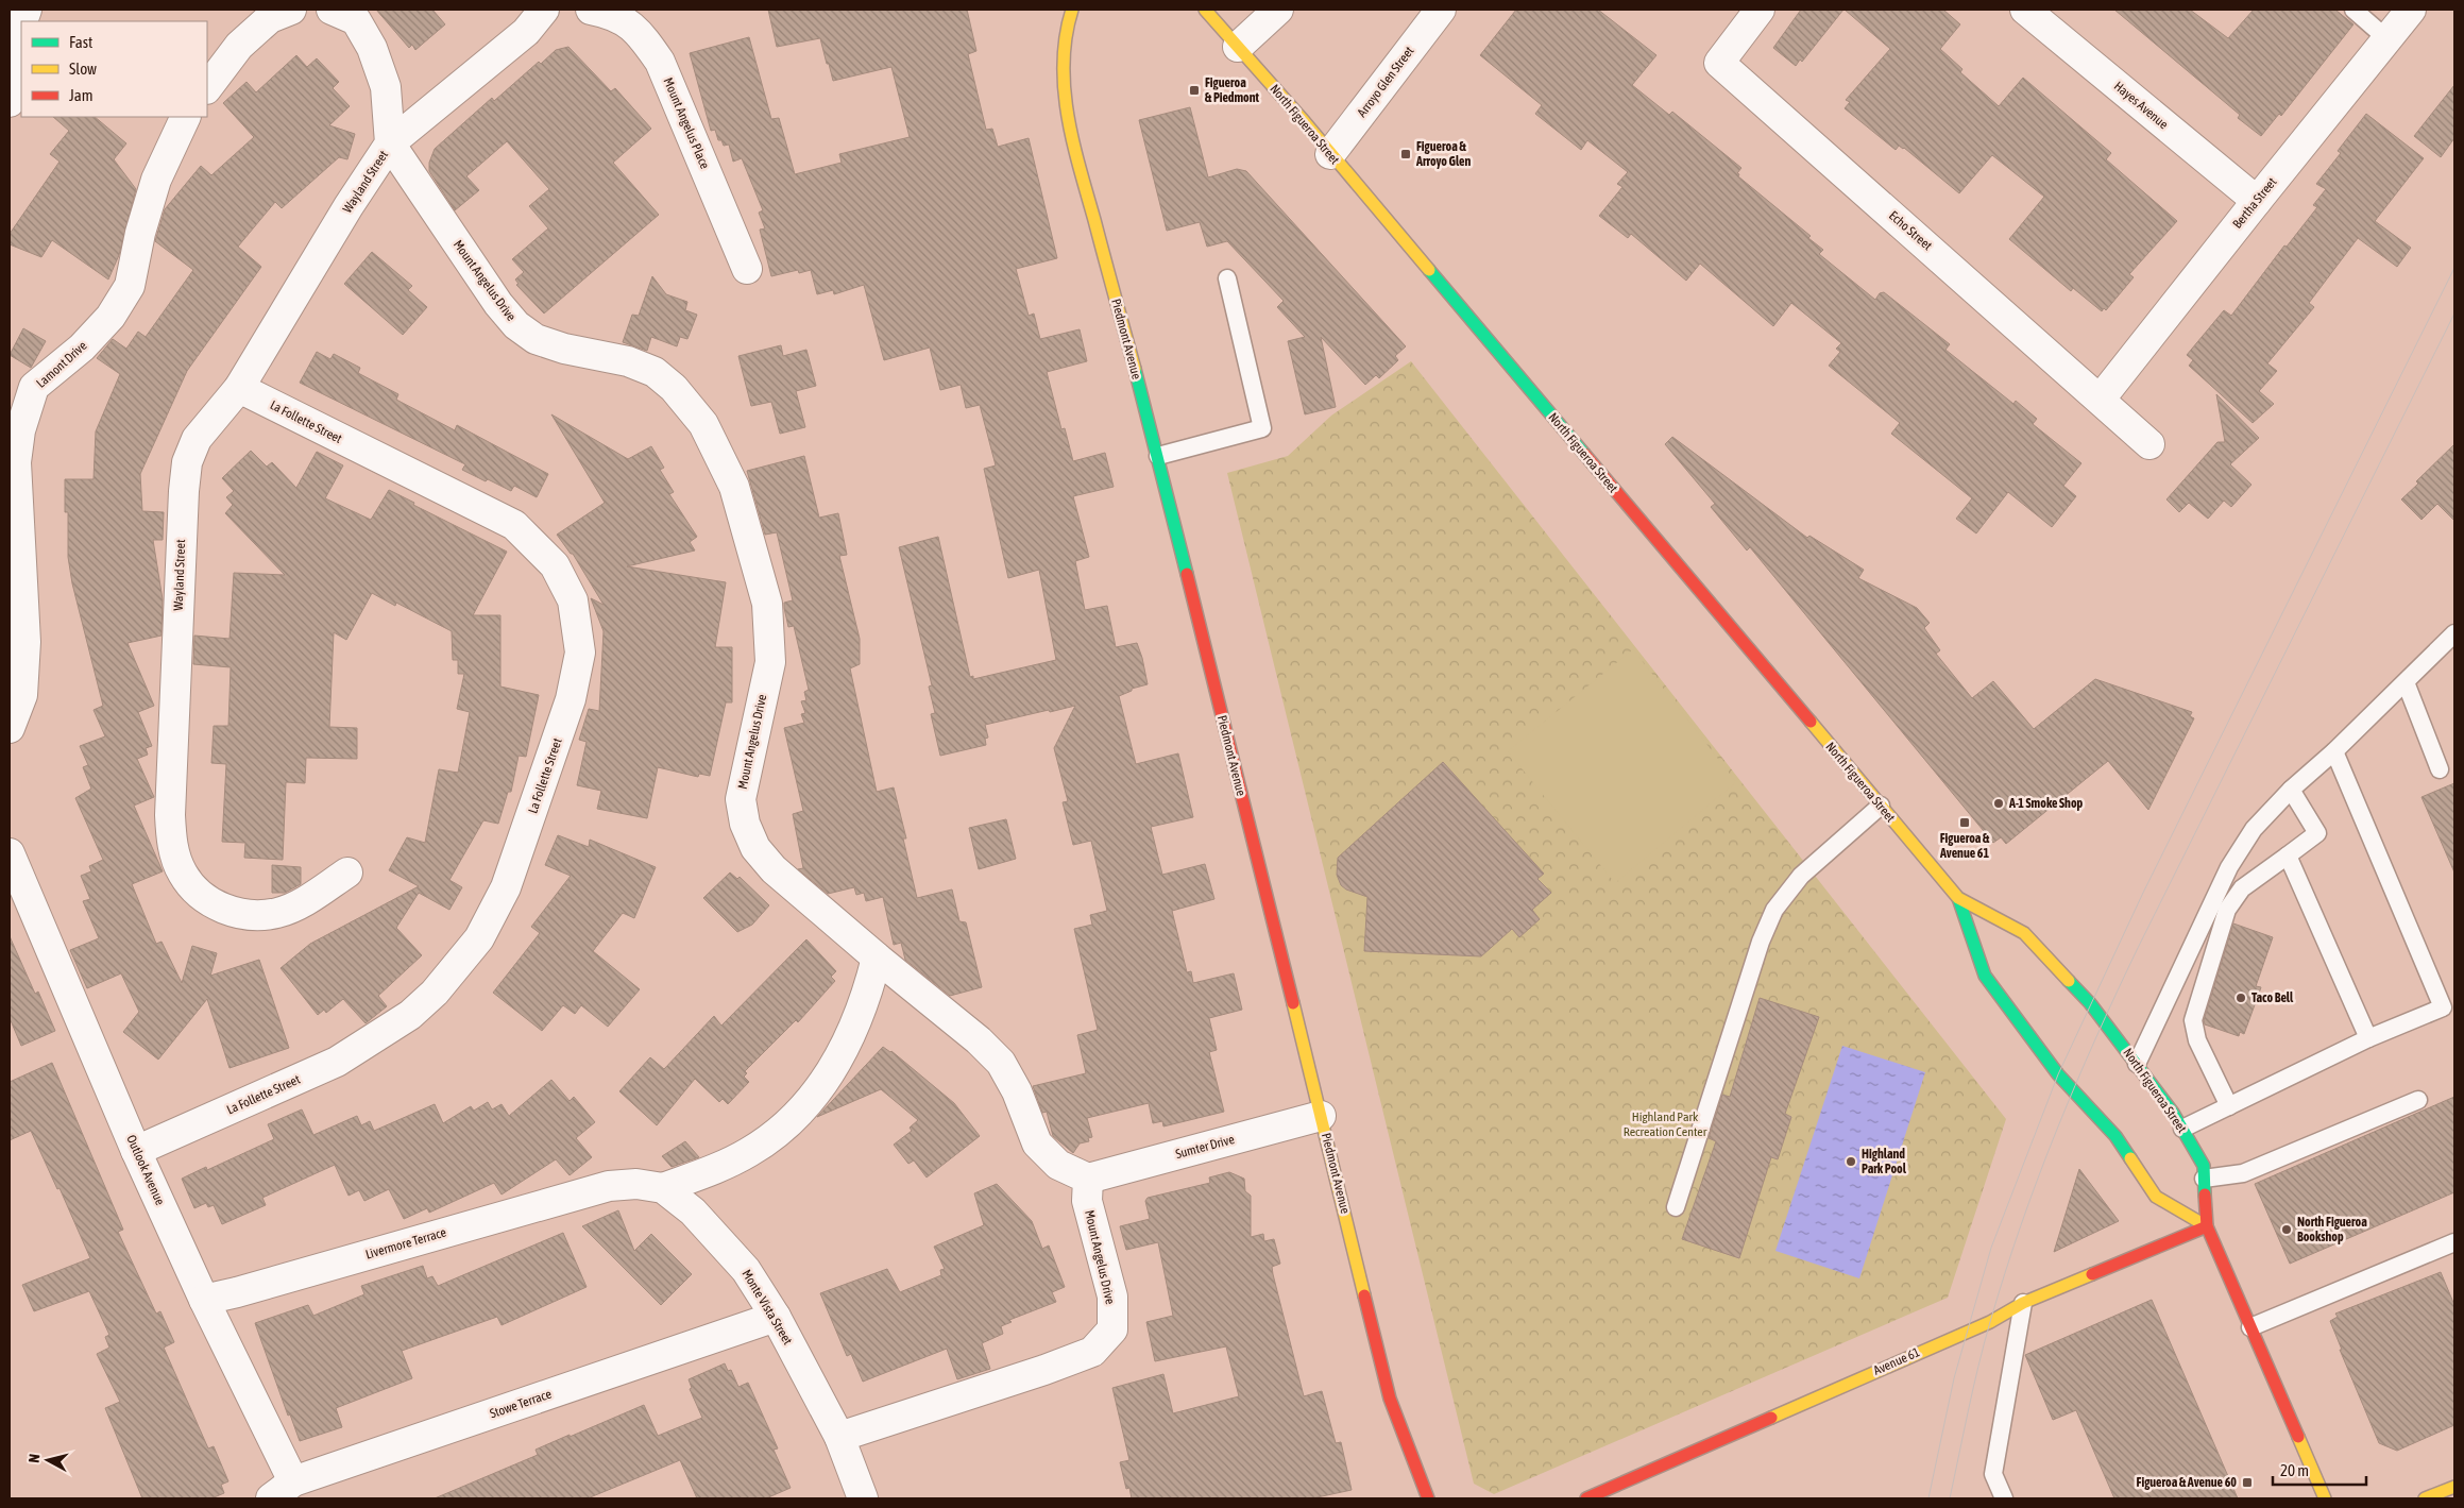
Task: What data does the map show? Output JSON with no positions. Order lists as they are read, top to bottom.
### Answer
{
  "streets": {
    "main road": ["North Figueroa Street", "Piedmont Avenue", "Avenue 61"],
    "street": [
      "Arroyo Glen Street",
      "Hayes Avenue",
      "Mount Angelus Place",
      "Wayland Street",
      "Bertha Street",
      "Echo Street",
      "Mount Angelus Drive",
      "Lamont Drive",
      "La Follette Street",
      "Sumter Drive",
      "Outlook Avenue",
      "Livermore Terrace",
      "Monte Vista Street",
      "Stowe Terrace"
    ]
  },
  "crossings": [
    ["Arroyo Glen Street", "North Figueroa Street"],
    ["Hayes Avenue", "Bertha Street"],
    ["North Figueroa Street", "Avenue 61"],
    ["Wayland Street", "Mount Angelus Drive"],
    ["Wayland Street", "La Follette Street"],
    ["Bertha Street", "Echo Street"],
    ["Mount Angelus Drive", "Sumter Drive"],
    ["Mount Angelus Drive", "Monte Vista Street"],
    ["Piedmont Avenue", "Sumter Drive"],
    ["La Follette Street", "Outlook Avenue"],
    ["Outlook Avenue", "Livermore Terrace"],
    ["Outlook Avenue", "Stowe Terrace"],
    ["Livermore Terrace", "Monte Vista Street"],
    ["Monte Vista Street", "Stowe Terrace"]
  ],
  "parks": ["Highland Park Recreation Center"],
  "places": {
    "transit": [
      "Figueroa & Piedmont",
      "Figueroa & Arroyo Glen",
      "Figueroa & Avenue 61",
      "Figueroa & Avenue 60"
    ],
    "other": [
      "A-1 Smoke Shop",
      "Taco Bell",
      "Highland Park Pool",
      "North Figueroa Bookshop"
    ]
  },
  "legend": ["Fast", "Slow", "Jam"],
  "scale_bar": "20 m",
  "north": "left"
}
